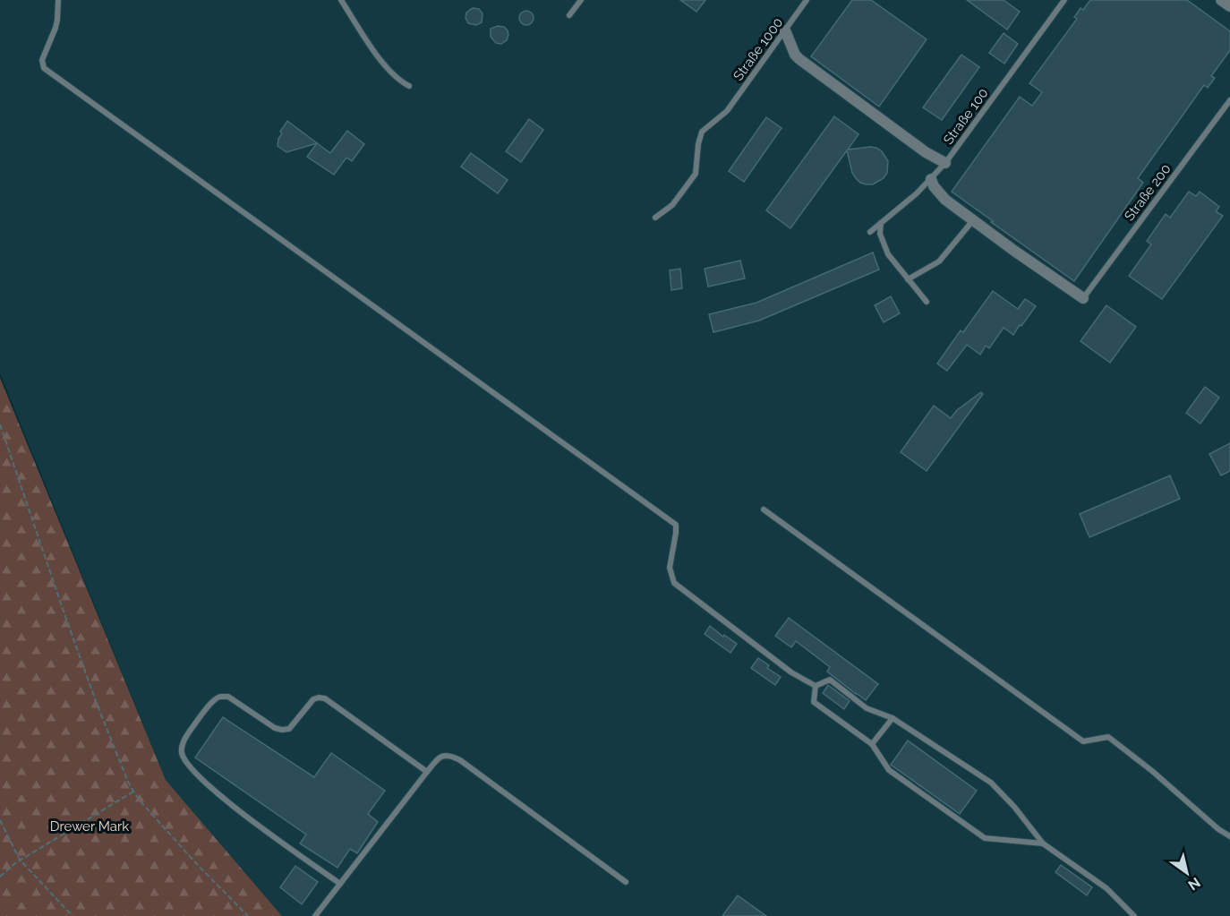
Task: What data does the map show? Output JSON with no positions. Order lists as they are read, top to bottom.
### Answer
{
  "streets": {
    "lane": ["Straße 1000", "Straße 100", "Straße 200"]
  },
  "parks": ["Drewer Mark"],
  "north": "bottom right"
}
